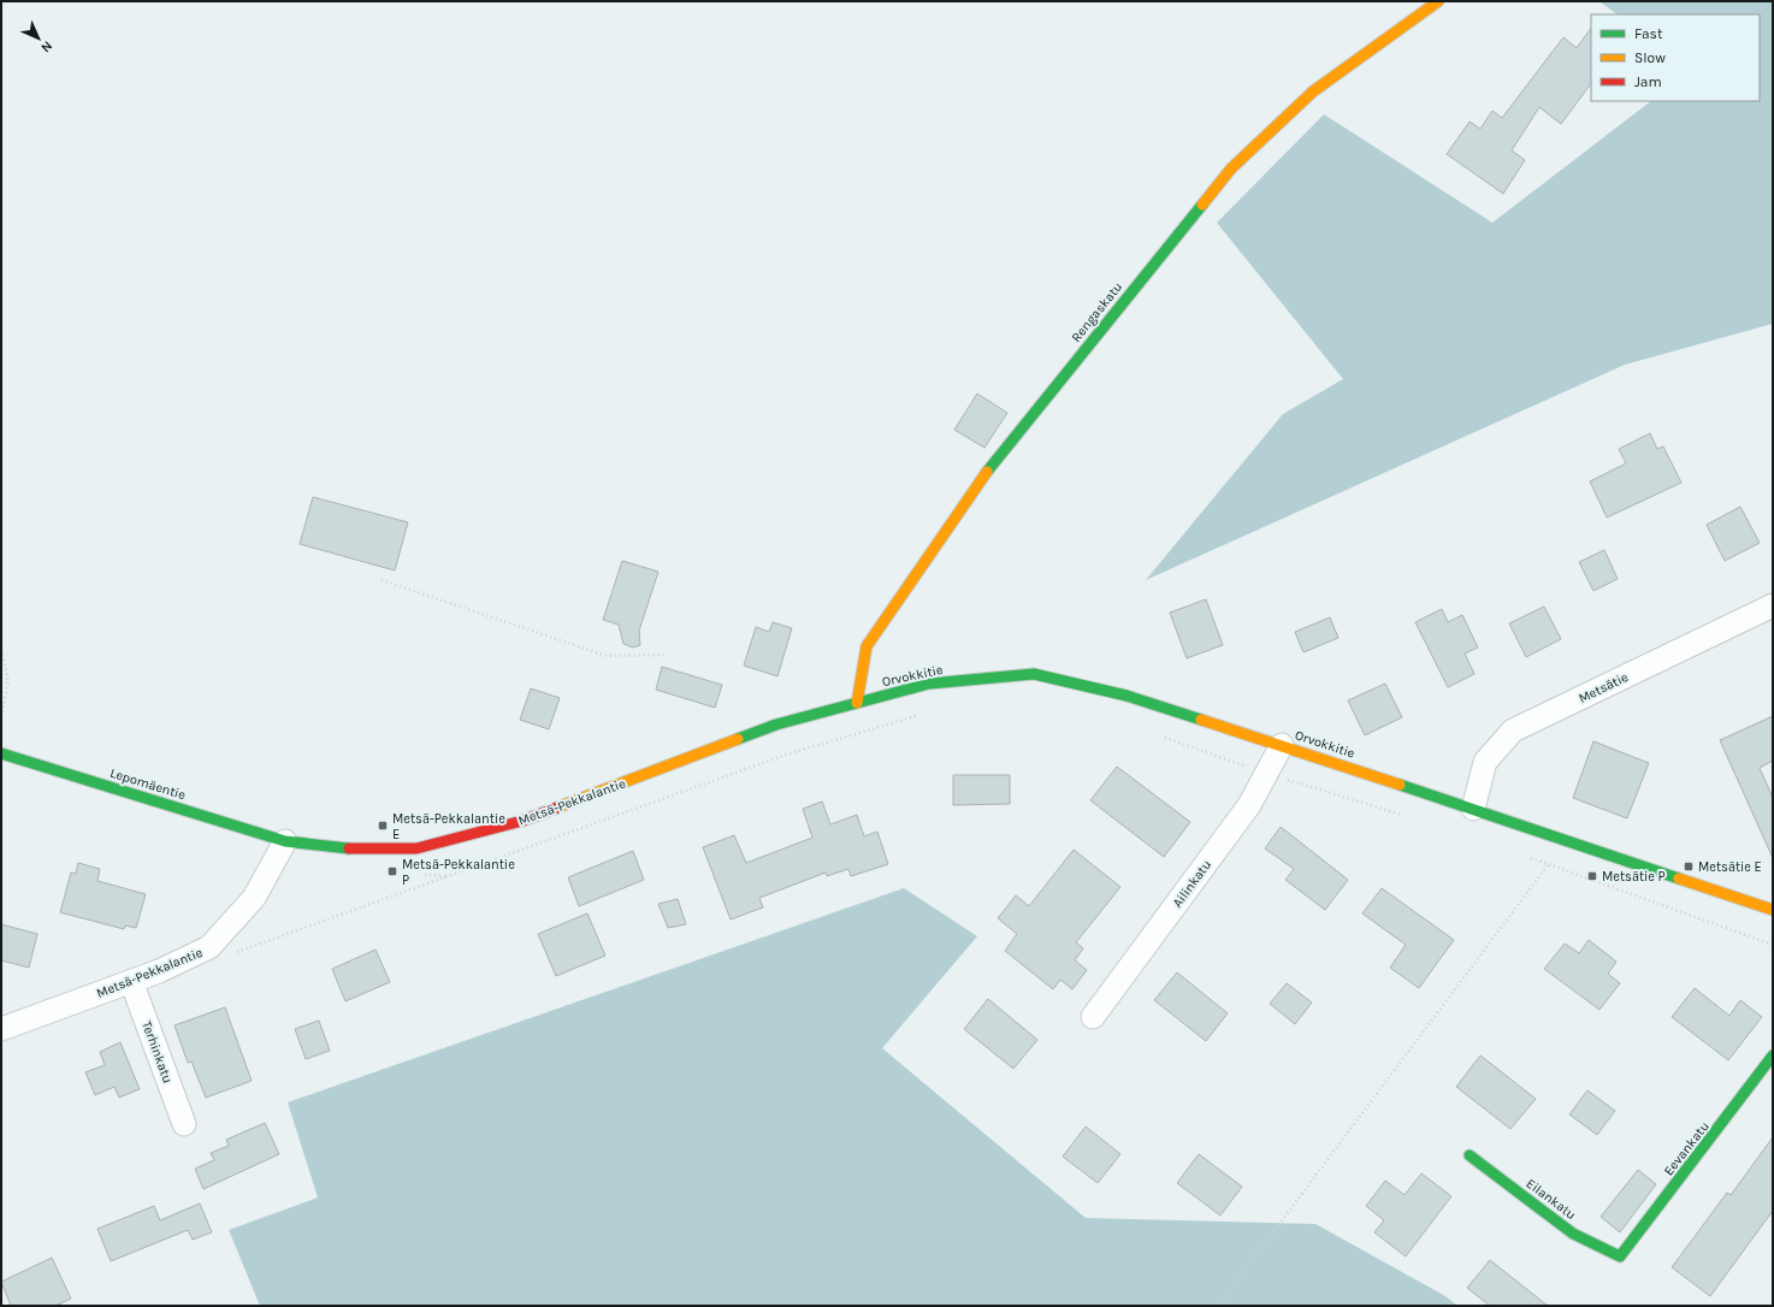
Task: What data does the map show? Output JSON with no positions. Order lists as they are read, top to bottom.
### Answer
{
  "streets": {
    "street": [
      "Rengaskatu",
      "Orvokkitie",
      "Metsätie",
      "Lepomäentie",
      "Metsä-Pekkalantie",
      "Ailinkatu",
      "Terhinkatu",
      "Eevankatu",
      "Eilankatu"
    ]
  },
  "crossings": [
    ["Rengaskatu", "Orvokkitie"],
    ["Rengaskatu", "Metsä-Pekkalantie"],
    ["Orvokkitie", "Metsätie"],
    ["Orvokkitie", "Metsä-Pekkalantie"],
    ["Orvokkitie", "Ailinkatu"],
    ["Lepomäentie", "Metsä-Pekkalantie"],
    ["Metsä-Pekkalantie", "Terhinkatu"],
    ["Eevankatu", "Eilankatu"]
  ],
  "places": {
    "transit": [
      "Metsä-Pekkalantie E",
      "Metsätie E",
      "Metsä-Pekkalantie P",
      "Metsätie P"
    ]
  },
  "legend": ["Fast", "Slow", "Jam"],
  "north": "bottom right"
}
